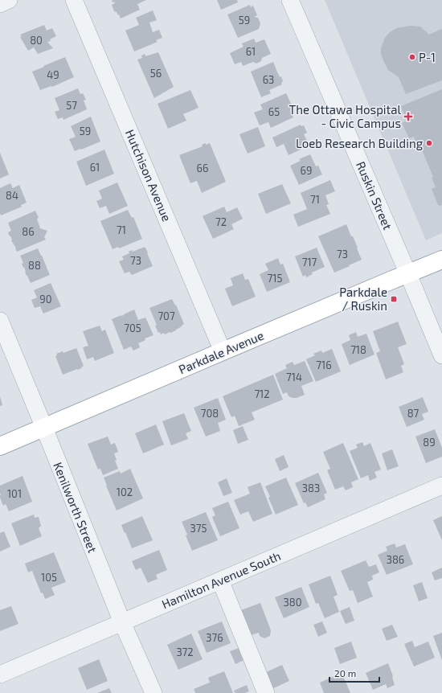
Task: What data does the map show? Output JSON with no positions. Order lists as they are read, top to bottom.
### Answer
{
  "streets": {
    "main road": ["Parkdale Avenue"],
    "street": [
      "Hutchison Avenue",
      "Ruskin Street",
      "Kenilworth Street",
      "Hamilton Avenue South"
    ]
  },
  "crossings": [
    ["Hutchison Avenue", "Parkdale Avenue"],
    ["Ruskin Street", "Parkdale Avenue"],
    ["Parkdale Avenue", "Kenilworth Street"],
    ["Kenilworth Street", "Hamilton Avenue South"]
  ],
  "places": {
    "other": ["P-1", "Loeb Research Building"],
    "health": ["The Ottawa Hospital - Civic Campus"],
    "transit": ["Parkdale / Ruskin"]
  },
  "house_numbers": [
    "59",
    "80",
    "61",
    "56",
    "49",
    "63",
    "57",
    "65",
    "59",
    "61",
    "66",
    "69",
    "84",
    "71",
    "72",
    "71",
    "86",
    "73",
    "73",
    "717",
    "88",
    "715",
    "90",
    "707",
    "705",
    "718",
    "716",
    "714",
    "712",
    "708",
    "87",
    "89",
    "383",
    "102",
    "101",
    "375",
    "386",
    "105",
    "380",
    "376",
    "372"
  ],
  "scale_bar": "20 m"
}
